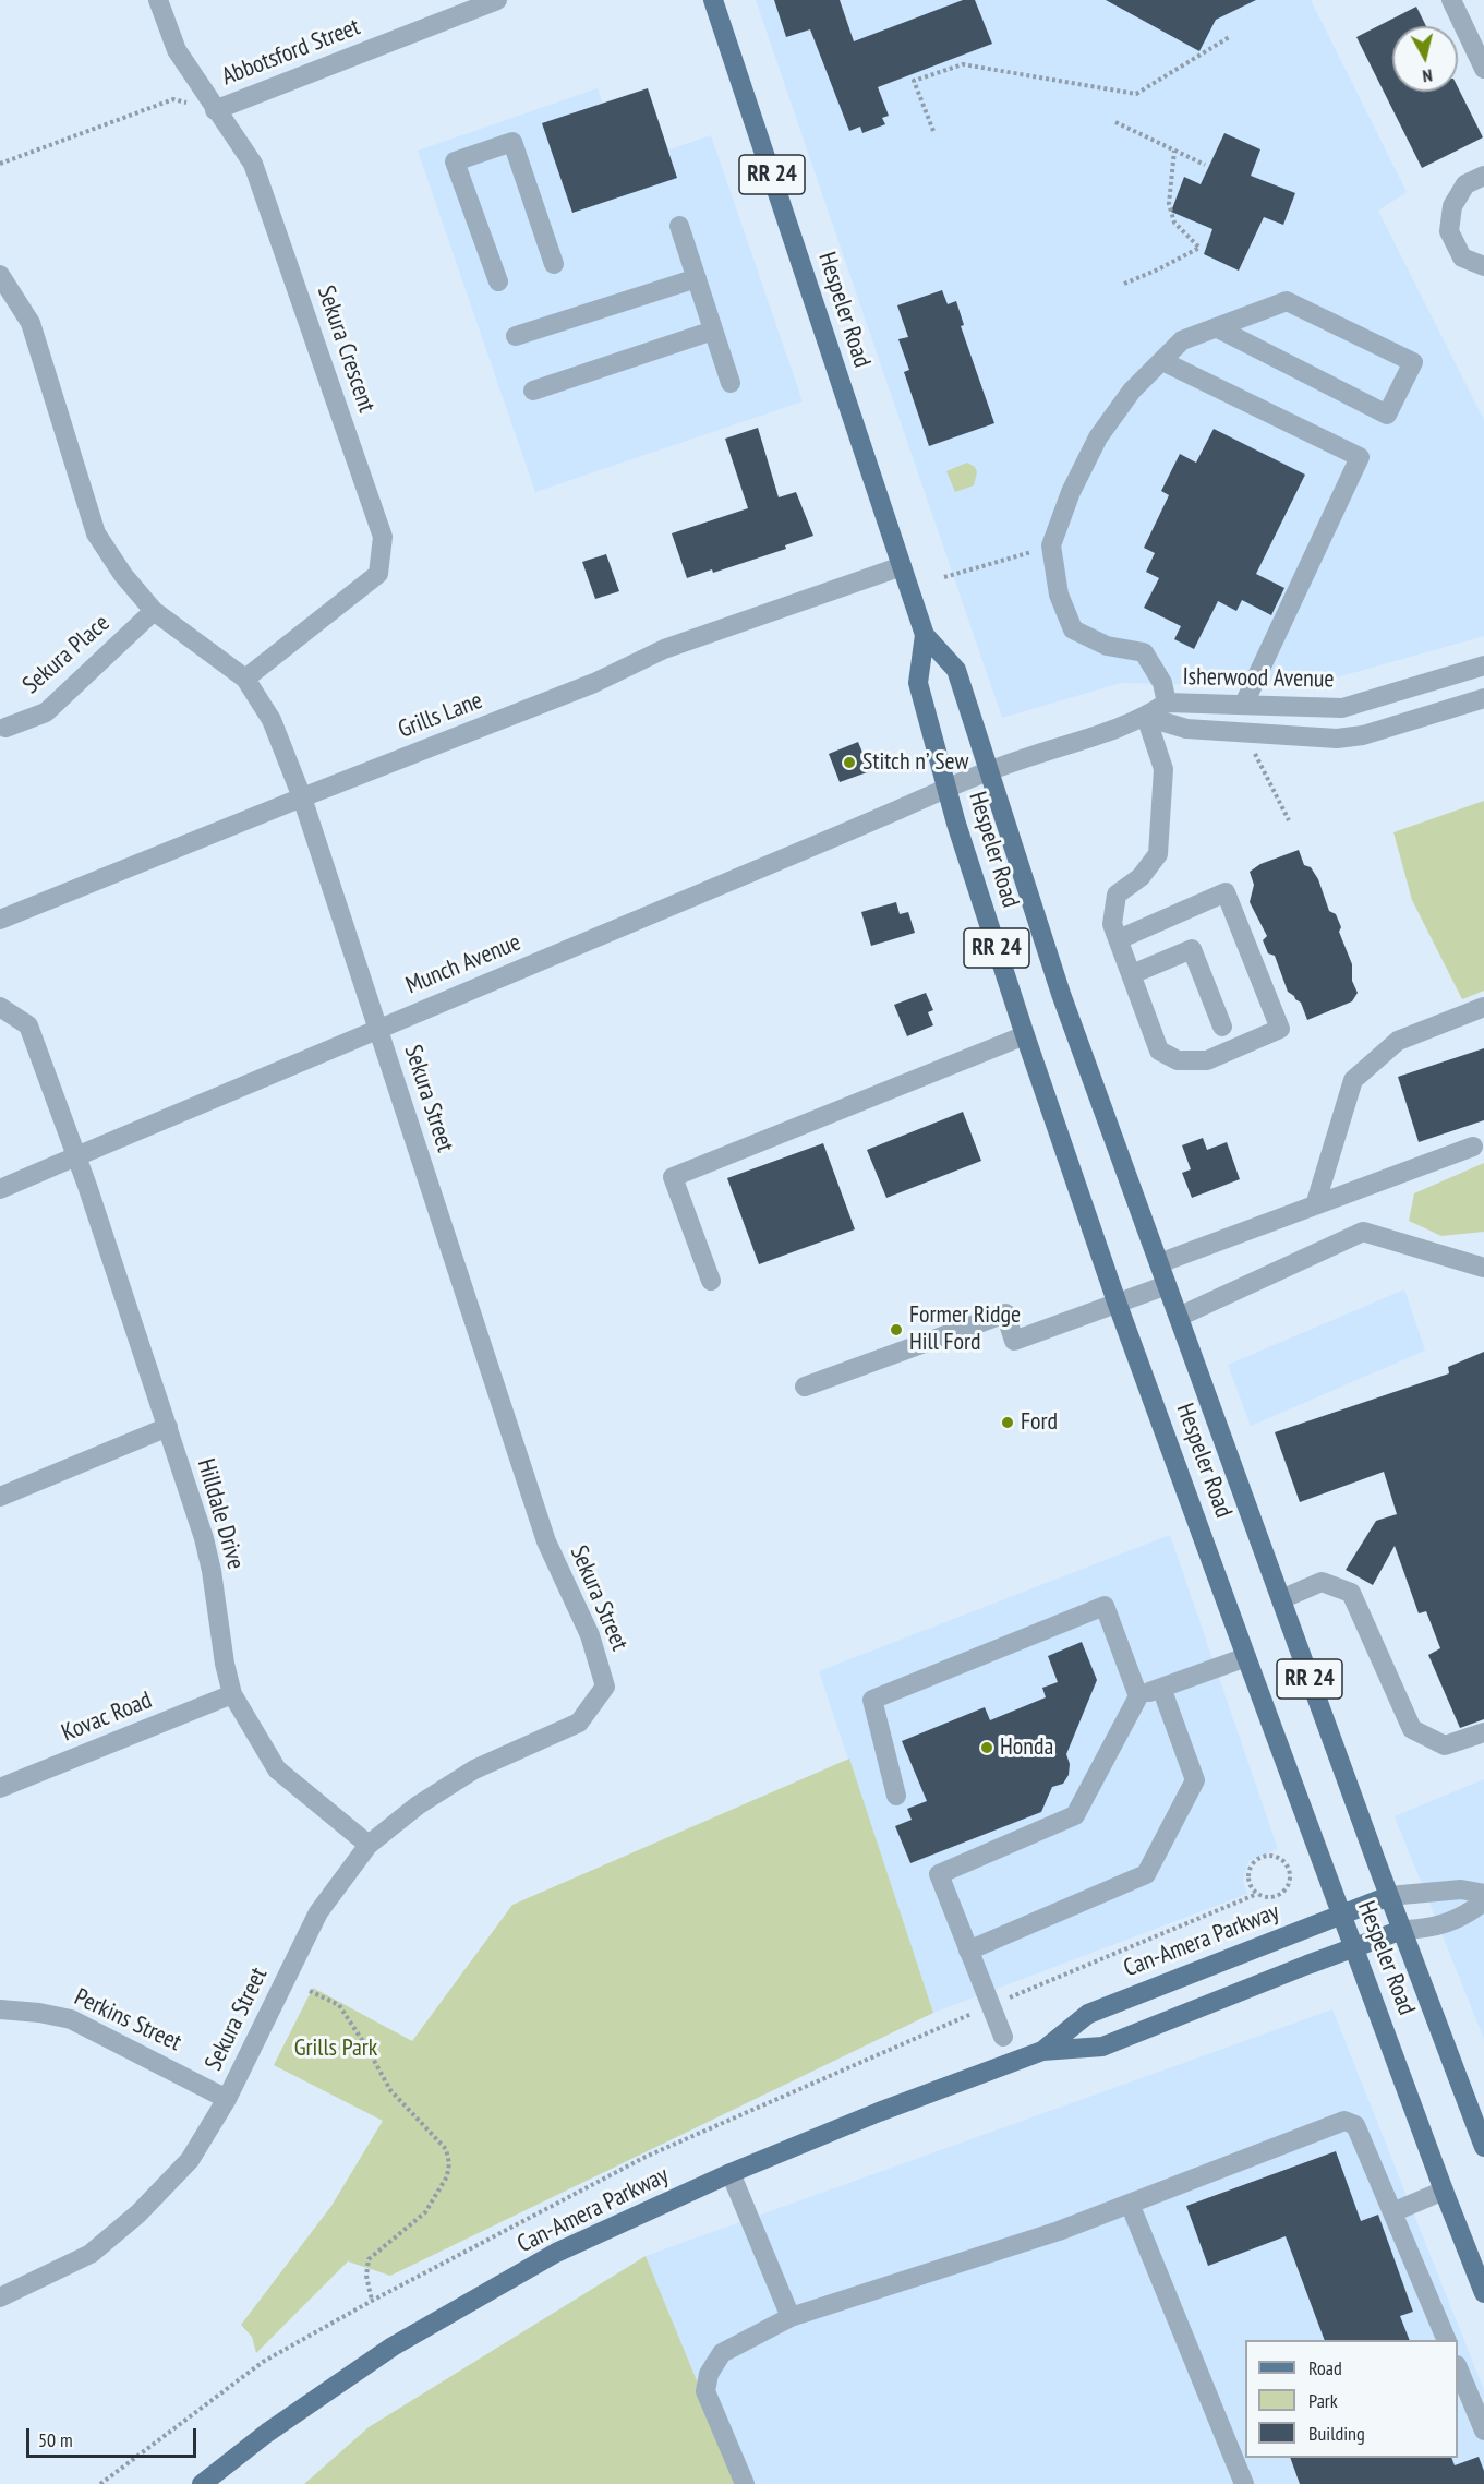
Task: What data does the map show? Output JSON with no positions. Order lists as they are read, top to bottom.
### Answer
{
  "streets": {
    "main road": ["RR 24", "Hespeler Road", "Can-Amera Parkway"],
    "street": [
      "Abbotsford Street",
      "Sekura Crescent",
      "Sekura Place",
      "Isherwood Avenue",
      "Grills Lane",
      "Munch Avenue",
      "Sekura Street",
      "Hilldale Drive",
      "Kovac Road",
      "Perkins Street"
    ]
  },
  "crossings": [
    ["Abbotsford Street", "Sekura Crescent"],
    ["Hespeler Road", "Isherwood Avenue"],
    ["Hespeler Road", "Grills Lane"],
    ["Hespeler Road", "Munch Avenue"],
    ["Hespeler Road", "Can-Amera Parkway"],
    ["Isherwood Avenue", "Munch Avenue"],
    ["Grills Lane", "Sekura Street"],
    ["Munch Avenue", "Sekura Street"],
    ["Munch Avenue", "Hilldale Drive"],
    ["Sekura Street", "Hilldale Drive"],
    ["Sekura Street", "Perkins Street"],
    ["Hilldale Drive", "Kovac Road"]
  ],
  "parks": ["Grills Park"],
  "places": [
    "Stitch n’ Sew",
    "Former Ridge Hill Ford",
    "Ford",
    "Honda"
  ],
  "legend": ["Road", "Park", "Building"],
  "scale_bar": "50 m",
  "north": "bottom"
}
